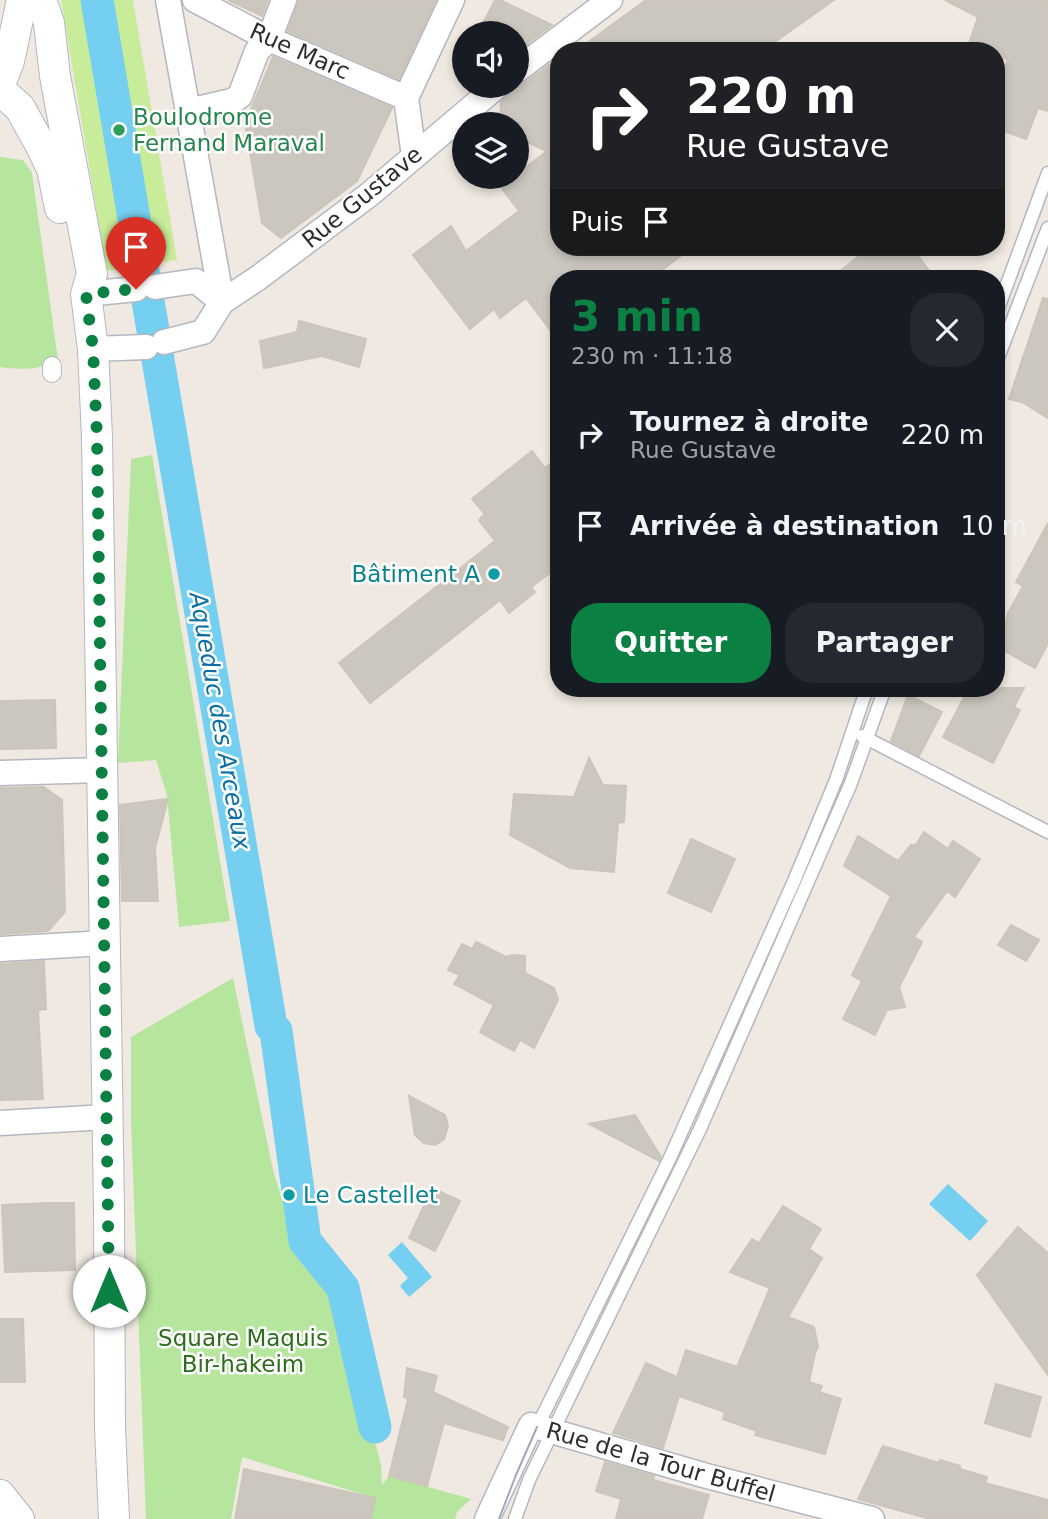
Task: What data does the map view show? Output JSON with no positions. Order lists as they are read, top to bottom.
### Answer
{
  "streets": {
    "street": ["Rue Marc", "Rue Gustave", "Rue de la Tour Buffel"]
  },
  "water": ["Aqueduc des Arceaux"],
  "parks": ["Square Maquis Bir-hakeim"],
  "places": ["Boulodrome Fernand Maraval", "Bâtiment A", "Le Castellet"],
  "page": {
    "turn": ["220 m", "Rue Gustave"],
    "then": "Puis",
    "heading": ["3 min", "230 m · 11:18"],
    "list": [
      {
        "name": "Tournez à droite",
        "note": "Rue Gustave",
        "value": "220 m"
      },
      {
        "name": "Arrivée à destination",
        "value": "10 m"
      }
    ],
    "buttons": ["Quitter", "Partager"]
  }
}
